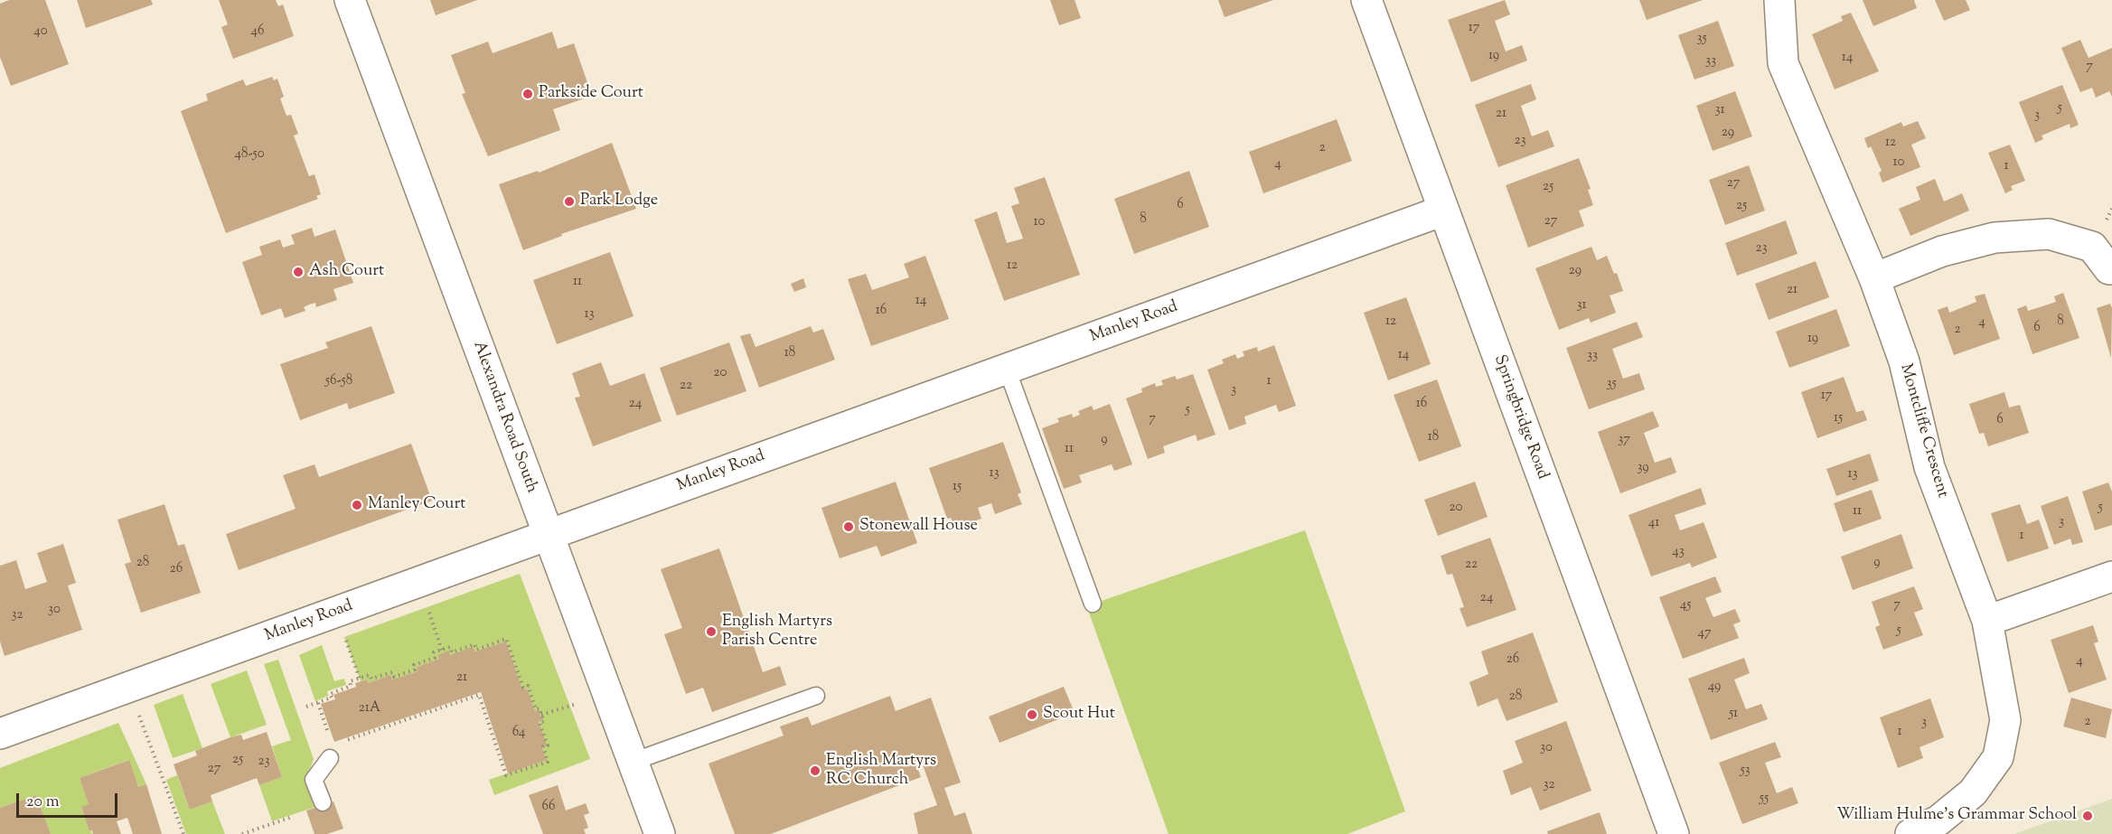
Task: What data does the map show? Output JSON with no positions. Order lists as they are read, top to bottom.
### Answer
{
  "streets": {
    "street": [
      "Manley Road",
      "Alexandra Road South",
      "Springbridge Road",
      "Montcliffe Crescent"
    ]
  },
  "crossings": [
    ["Manley Road", "Alexandra Road South"],
    ["Manley Road", "Springbridge Road"]
  ],
  "places": [
    "Parkside Court",
    "Park Lodge",
    "Ash Court",
    "Manley Court",
    "Stonewall House",
    "English Martyrs Parish Centre",
    "Scout Hut",
    "English Martyrs RC Church",
    "William Hulme's Grammar School"
  ],
  "house_numbers": [
    "17",
    "40",
    "46",
    "35",
    "19",
    "14",
    "33",
    "7",
    "5",
    "31",
    "21",
    "3",
    "29",
    "23",
    "12",
    "2",
    "48-50",
    "10",
    "4",
    "1",
    "27",
    "25",
    "6",
    "25",
    "8",
    "27",
    "10",
    "23",
    "12",
    "29",
    "11",
    "21",
    "14",
    "31",
    "16",
    "13",
    "12",
    "8",
    "4",
    "6",
    "2",
    "19",
    "18",
    "14",
    "33",
    "20",
    "56-58",
    "1",
    "35",
    "22",
    "3",
    "17",
    "24",
    "16",
    "5",
    "15",
    "7",
    "6",
    "18",
    "9",
    "37",
    "11",
    "39",
    "13",
    "13",
    "15",
    "20",
    "5",
    "11",
    "3",
    "41",
    "1",
    "43",
    "28",
    "9",
    "22",
    "26",
    "24",
    "45",
    "7",
    "30",
    "32",
    "5",
    "47",
    "26",
    "4",
    "21",
    "49",
    "28",
    "21A",
    "51",
    "2",
    "3",
    "1",
    "64",
    "30",
    "25",
    "23",
    "27",
    "53",
    "32",
    "55",
    "66"
  ],
  "scale_bar": "20 m"
}
